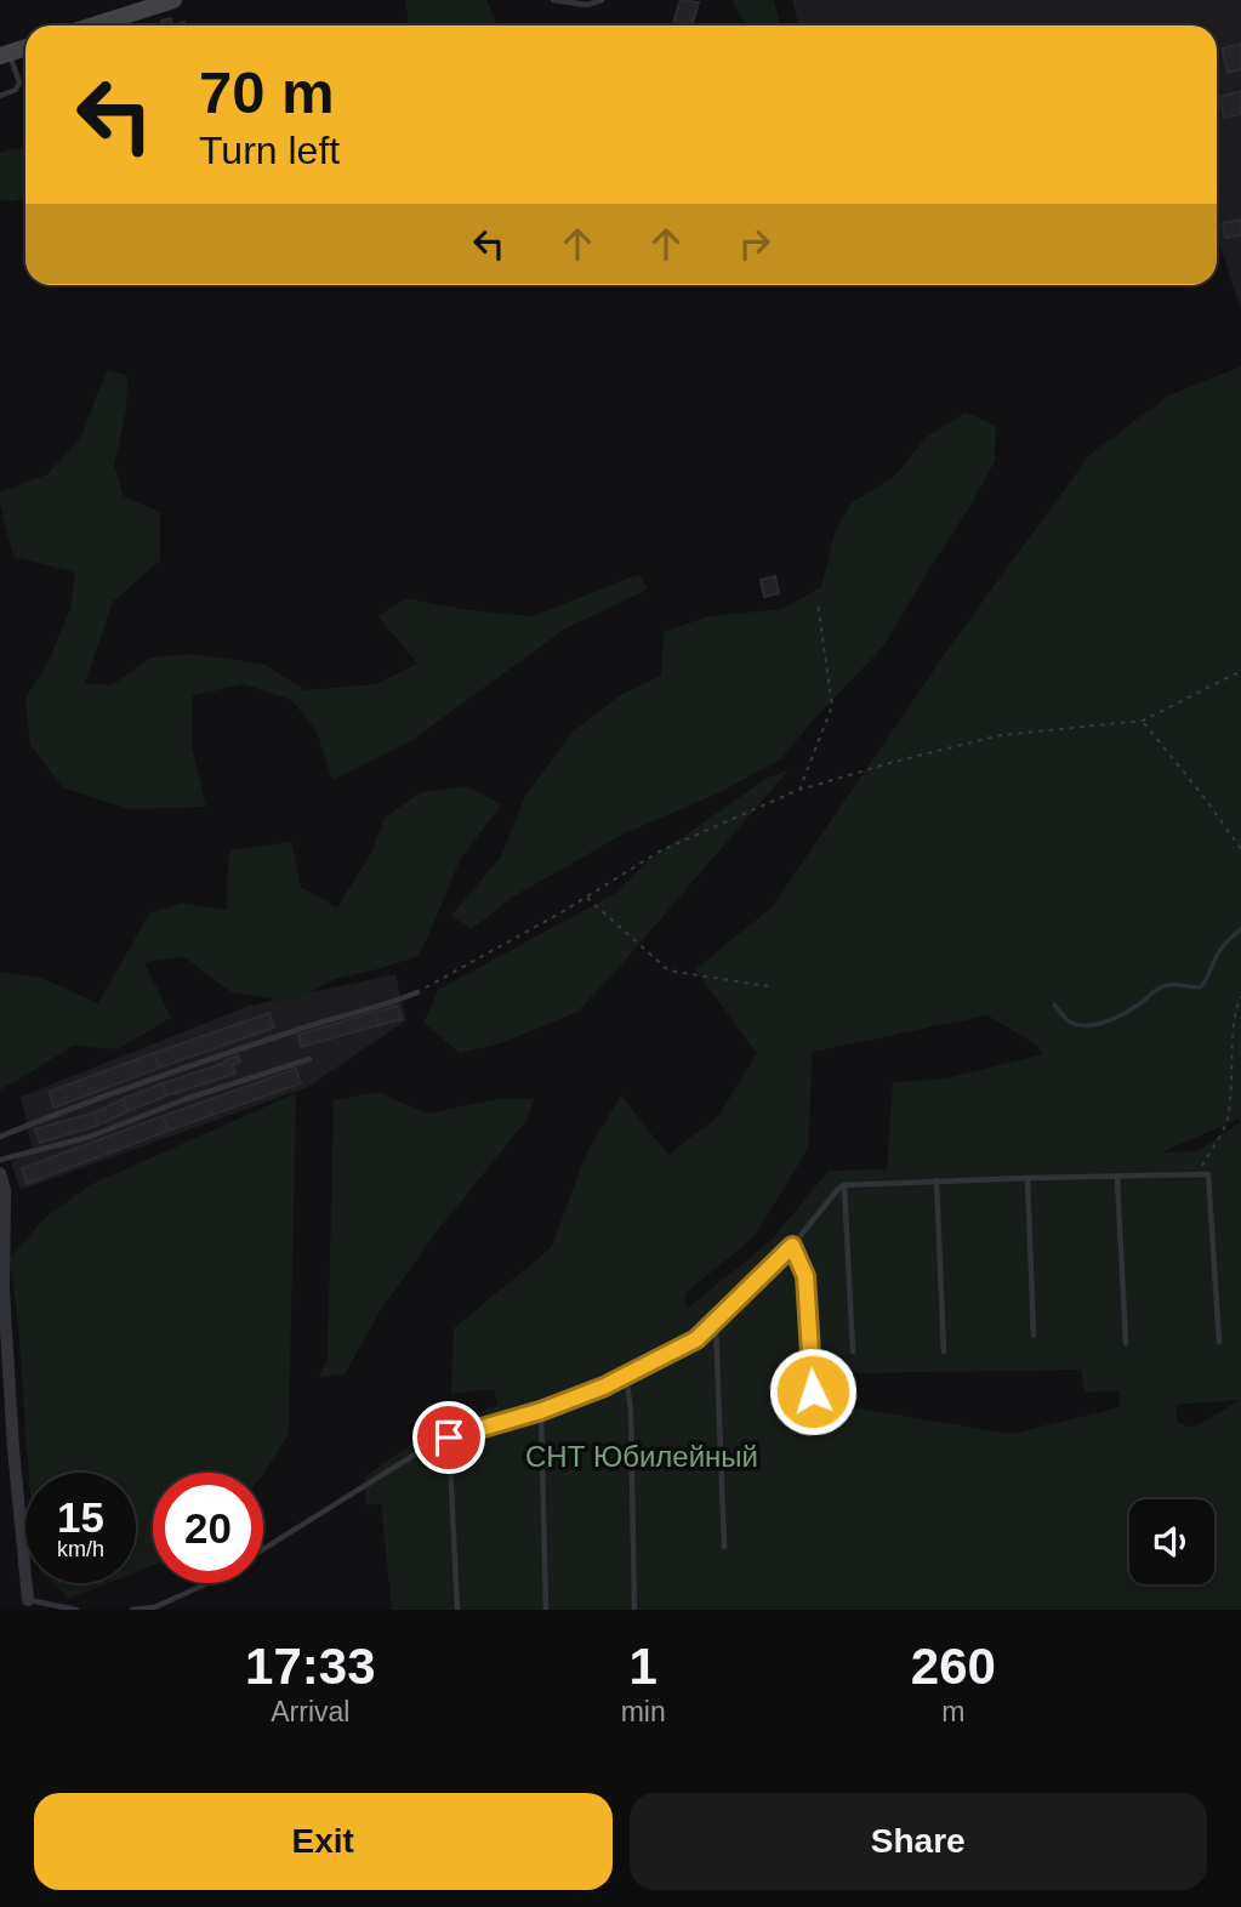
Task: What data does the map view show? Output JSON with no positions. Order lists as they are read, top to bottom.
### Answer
{
  "parks": ["СНТ Юбилейный"],
  "page": {
    "turn": ["70 m", "Turn left"],
    "speed": "15 km/h",
    "limit": "20",
    "eta": [
      "17:33",
      "Arrival",
      "1",
      "min",
      "260",
      "m"
    ],
    "buttons": ["Exit", "Share"]
  }
}
